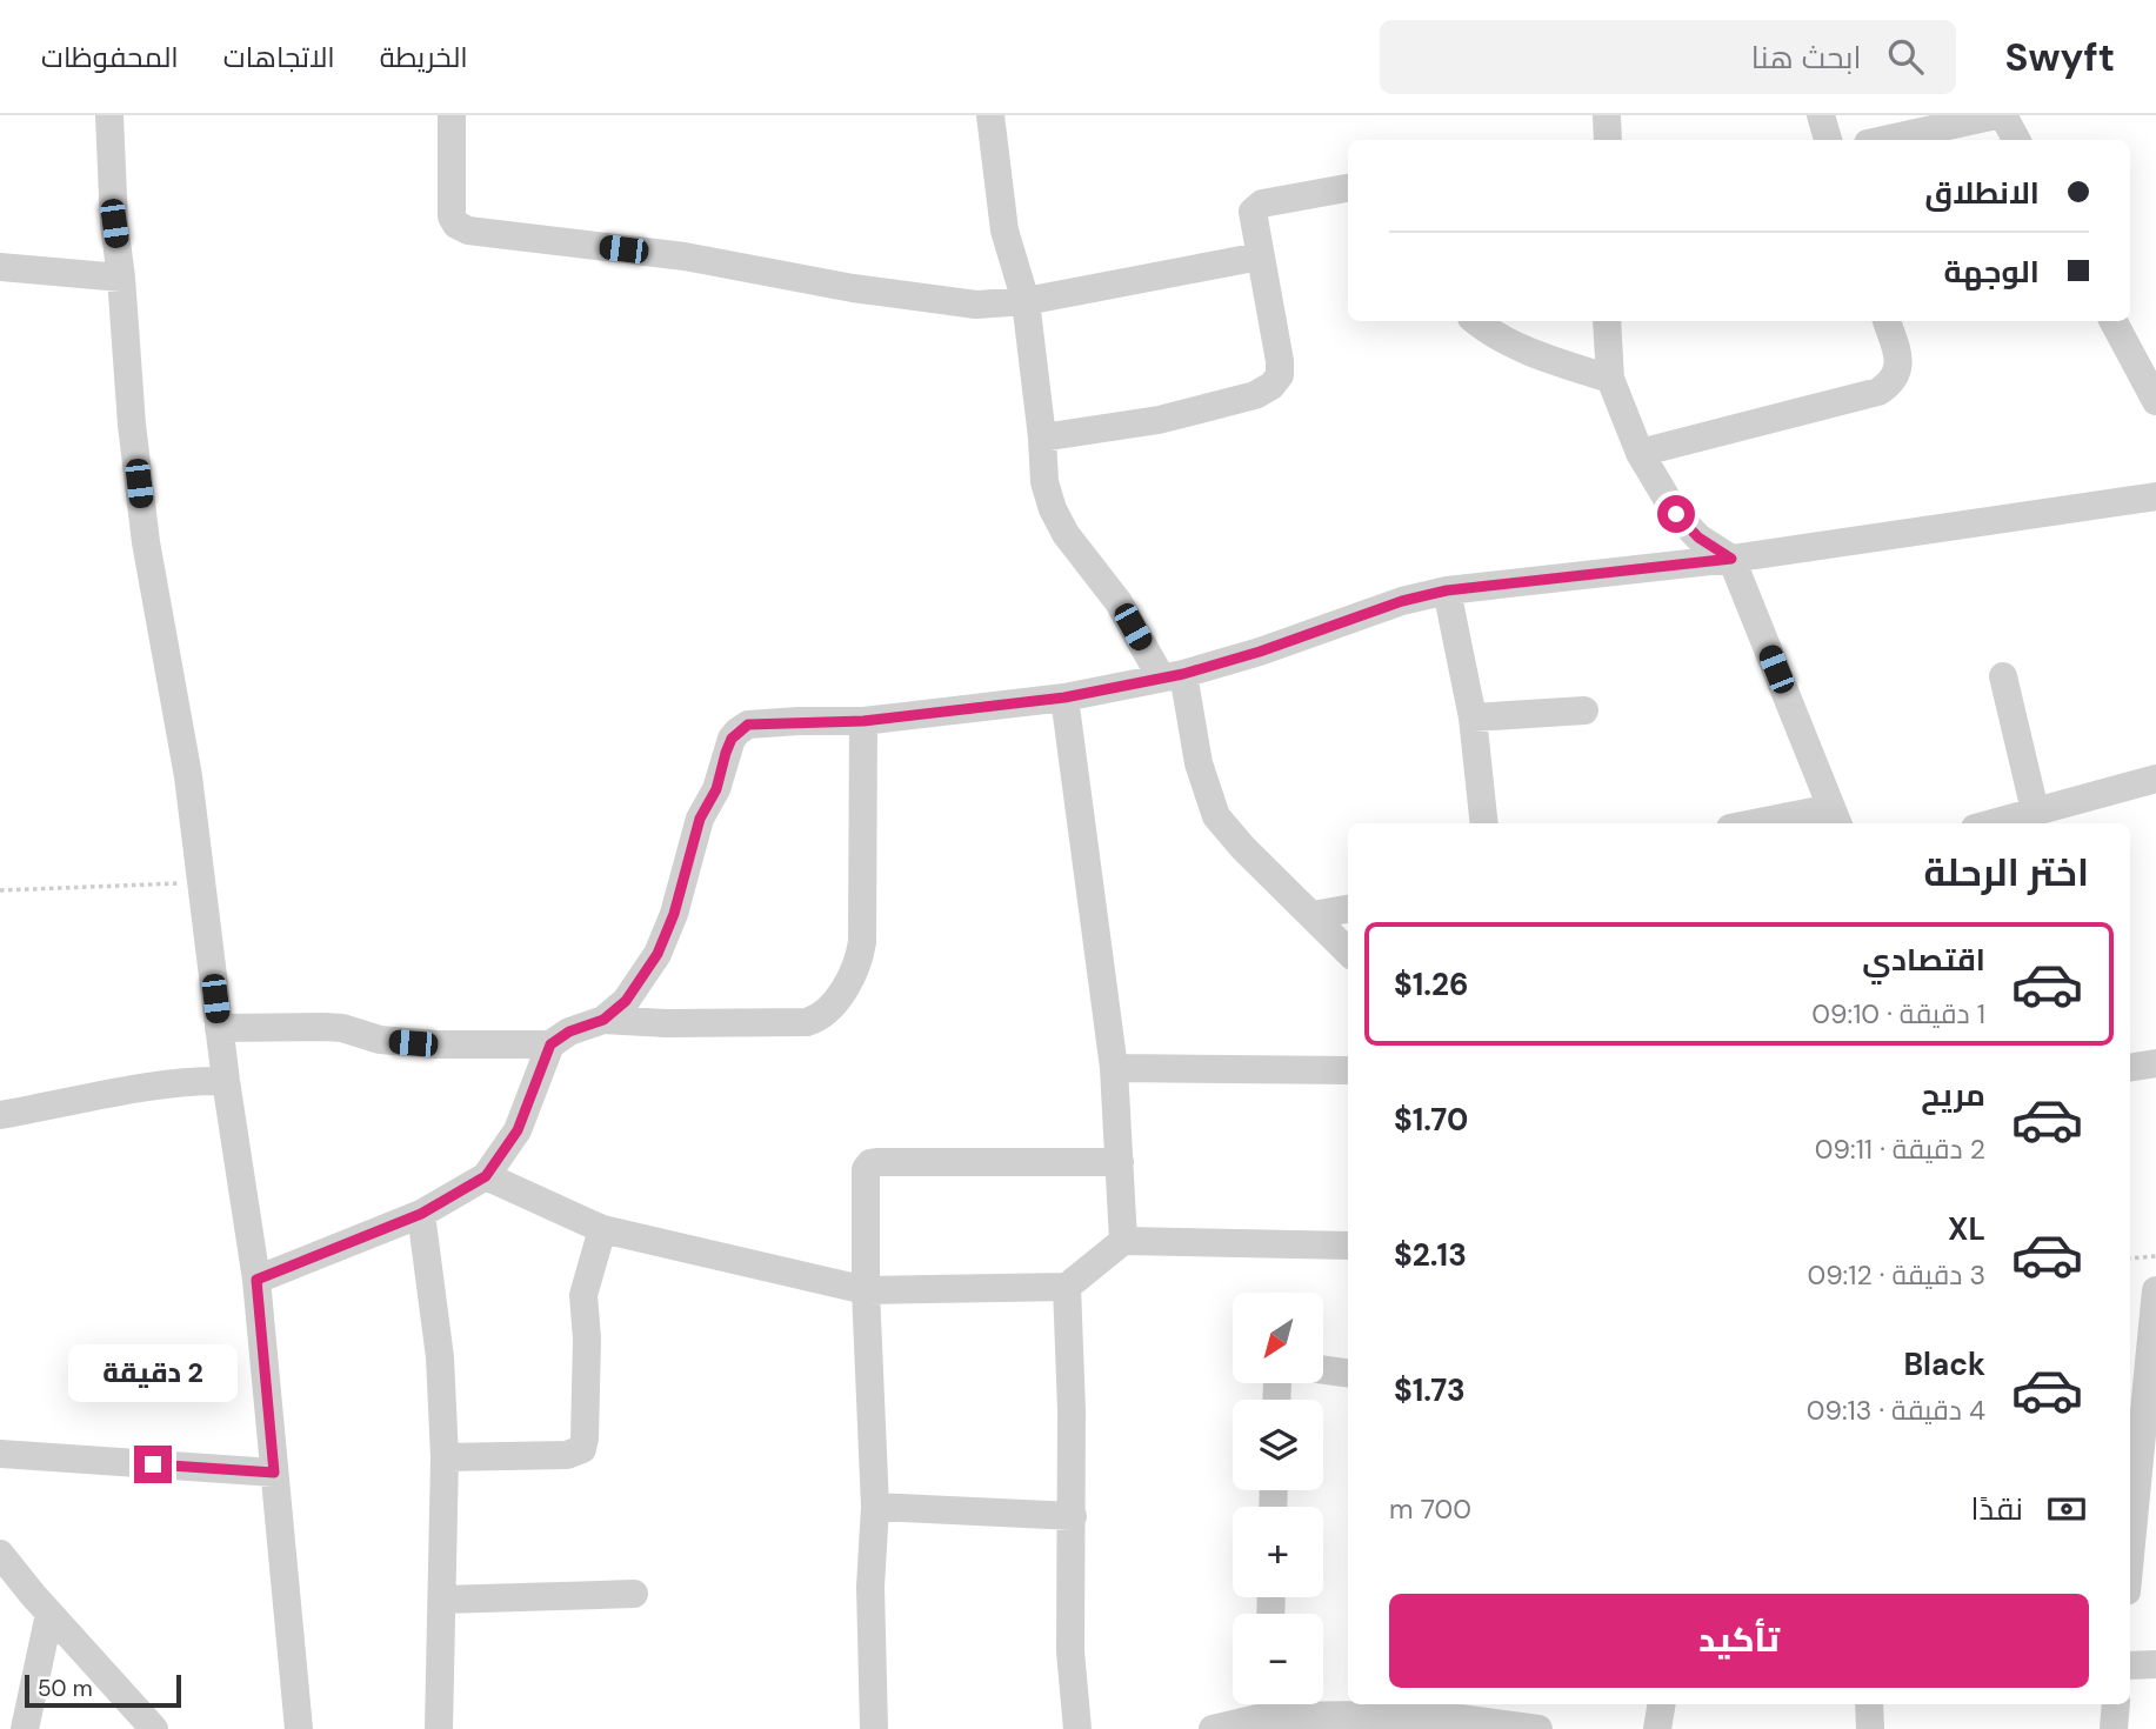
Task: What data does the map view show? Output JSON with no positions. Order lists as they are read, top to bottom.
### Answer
{
  "scale_bar": "50 m",
  "north": "bottom left",
  "page": {
    "header": "Swyft",
    "search": "ابحث هنا",
    "nav": ["الخريطة", "الاتجاهات", "المحفوظات"],
    "banner": ["الانطلاق", "الوجهة"],
    "heading": "اختر الرحلة",
    "list": [
      {
        "name": "اقتصادي",
        "note": "1 دقيقة · 09:10",
        "value": "$1.26"
      },
      {
        "name": "مريح",
        "note": "2 دقيقة · 09:11",
        "value": "$1.70"
      },
      {
        "name": "XL",
        "note": "3 دقيقة · 09:12",
        "value": "$2.13"
      },
      {
        "name": "Black",
        "note": "4 دقيقة · 09:13",
        "value": "$1.73"
      }
    ],
    "map_buttons": ["+", "−"],
    "bubble": "2 دقيقة",
    "pay": ["نقدًا", "700 m"],
    "buttons": "تأكيد",
    "scale": "50 m"
  }
}
